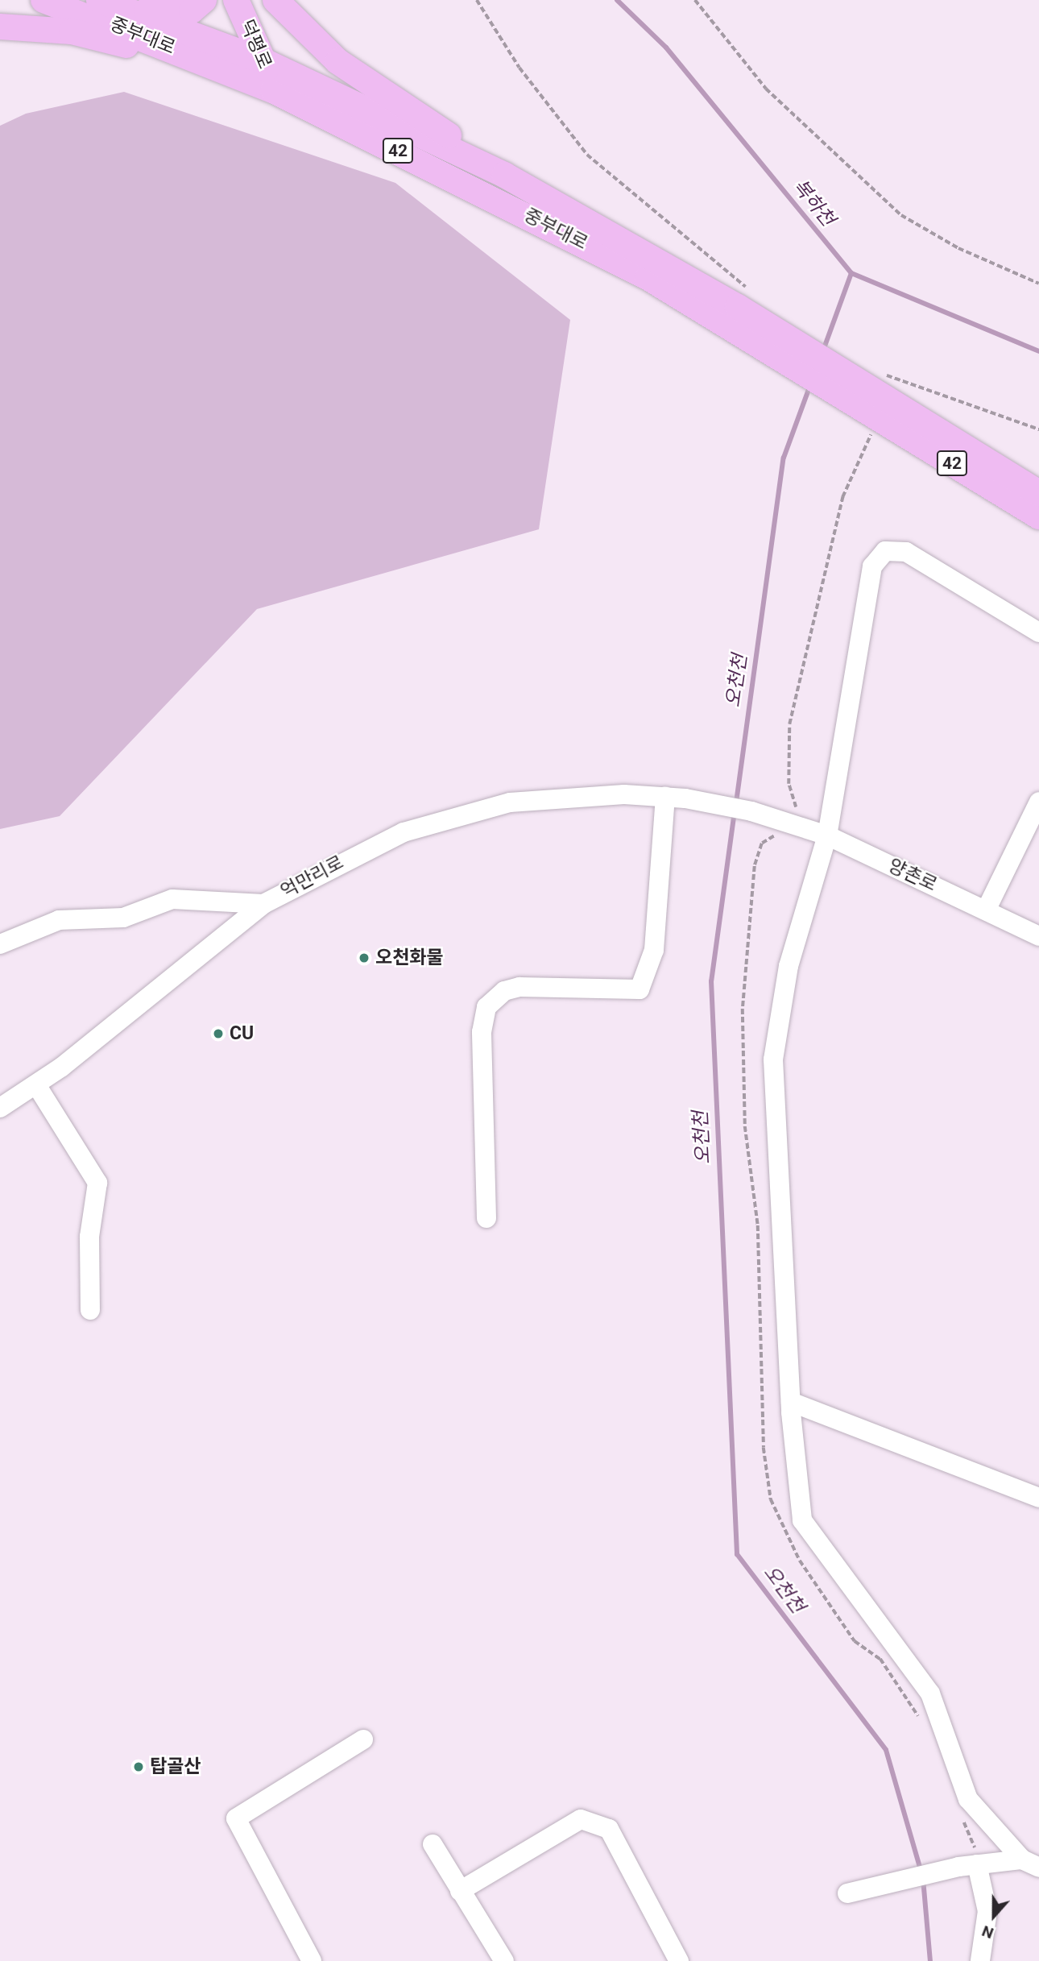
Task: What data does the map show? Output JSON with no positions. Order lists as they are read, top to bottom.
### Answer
{
  "streets": {
    "main road": ["중부대로", "덕평로", "42"],
    "street": ["양촌로", "억만리로"]
  },
  "crossings": [
    ["중부대로", "덕평로"],
    ["양촌로", "억만리로"]
  ],
  "water": ["복하천", "오천천"],
  "places": ["오천화물", "CU", "탑골산"],
  "north": "bottom"
}
